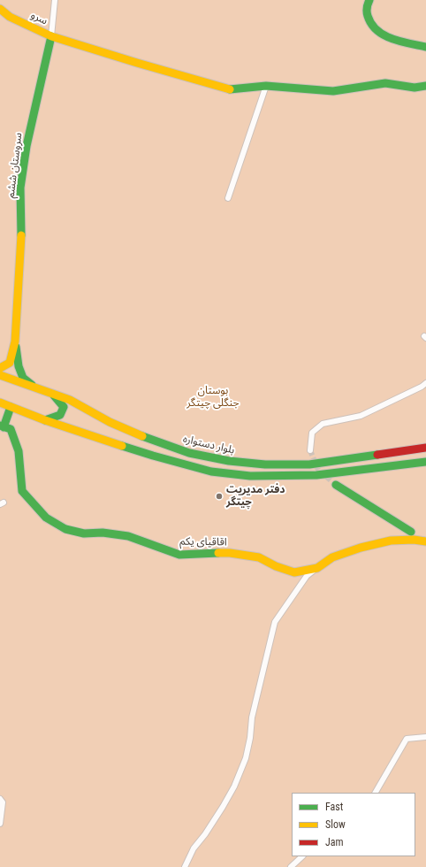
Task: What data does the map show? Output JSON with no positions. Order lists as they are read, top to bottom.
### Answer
{
  "streets": {
    "street": [
      "سرو",
      "سروستان ششم",
      "بلوار دستواره",
      "اقاقیای یکم"
    ]
  },
  "crossings": [
    ["سرو", "سروستان ششم"]
  ],
  "parks": ["بوستان جنگلی چیتگر"],
  "places": ["دفتر مدیریت چیتگر"],
  "legend": ["Fast", "Slow", "Jam"]
}
